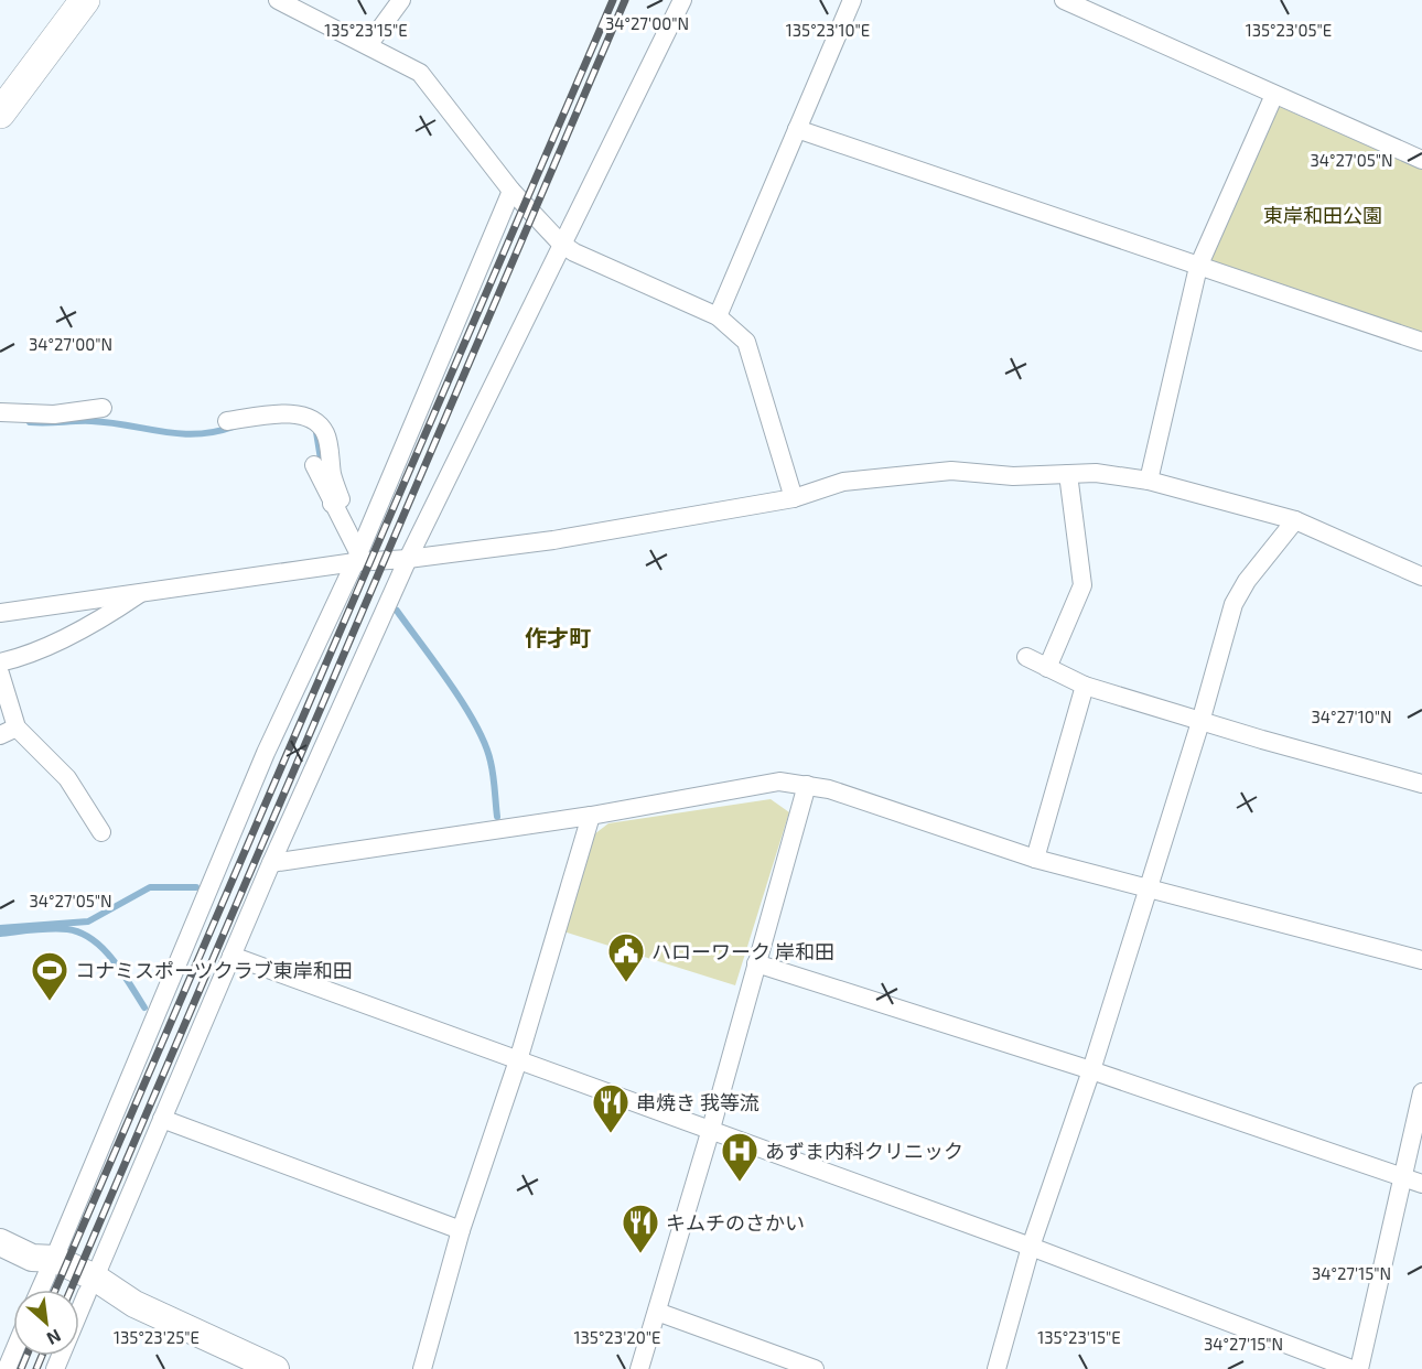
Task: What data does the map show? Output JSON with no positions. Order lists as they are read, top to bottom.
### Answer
{
  "districts": ["作才町"],
  "parks": ["東岸和田公園"],
  "places": {
    "public building": ["ハローワーク 岸和田"],
    "sports": ["コナミスポーツクラブ東岸和田"],
    "restaurant": ["串焼き 我等流", "キムチのさかい"],
    "hospital": ["あずま内科クリニック"]
  },
  "north": "bottom right",
  "coordinates": [
    "34°27'00\"N",
    "135°23'15\"E",
    "135°23'05\"E",
    "135°23'10\"E",
    "34°27'05\"N",
    "34°27'10\"N",
    "34°27'15\"N",
    "135°23'25\"E",
    "135°23'20\"E"
  ]
}
